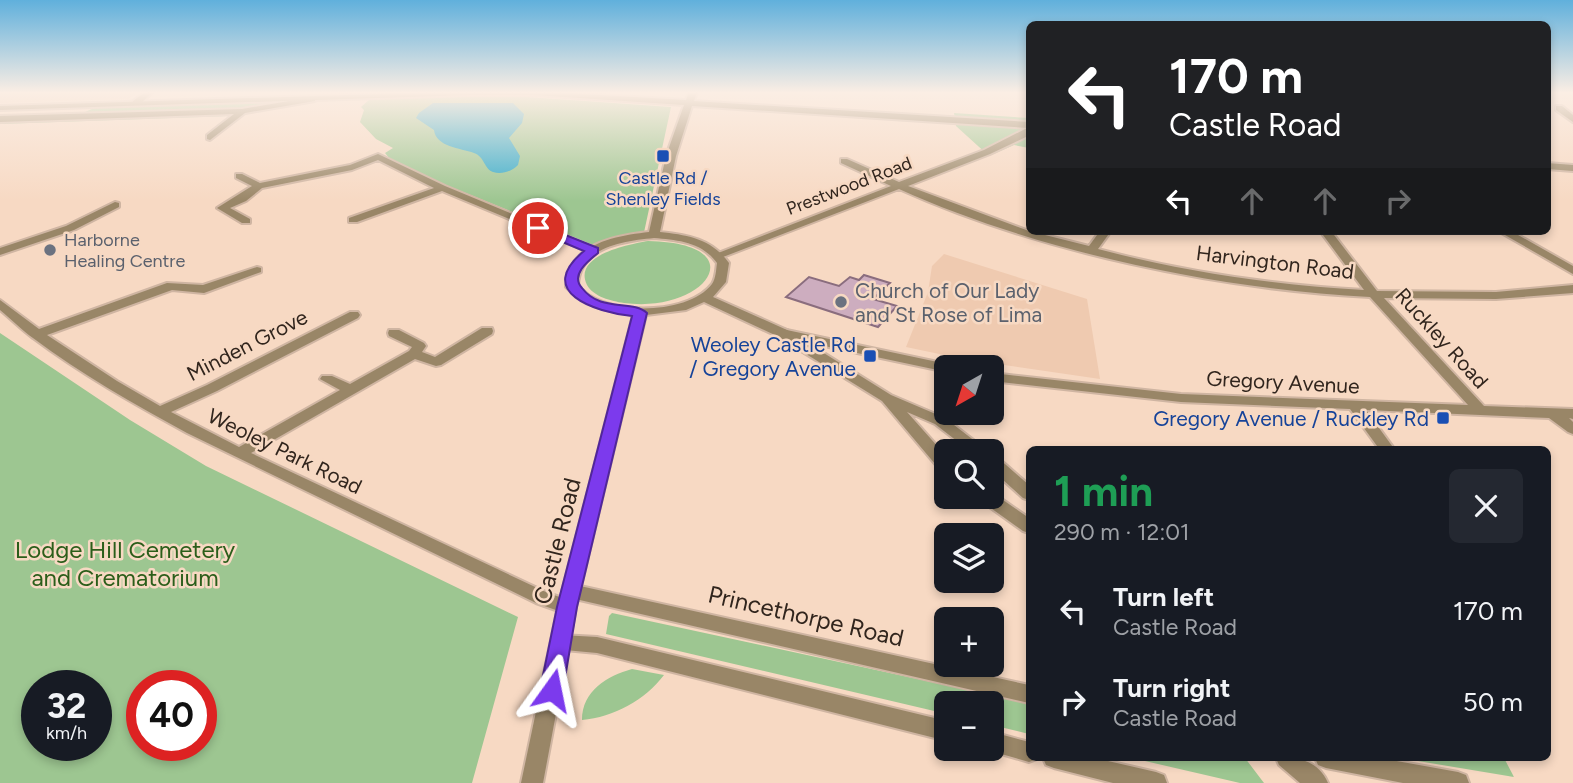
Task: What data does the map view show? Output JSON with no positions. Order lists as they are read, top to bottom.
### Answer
{
  "streets": {
    "street": [
      "Prestwood Road",
      "Harvington Road",
      "Ruckley Road",
      "Minden Grove",
      "Gregory Avenue",
      "Weoley Park Road",
      "Castle Road",
      "Princethorpe Road"
    ]
  },
  "crossings": [
    ["Prestwood Road", "Harvington Road"],
    ["Harvington Road", "Ruckley Road"],
    ["Ruckley Road", "Gregory Avenue"],
    ["Minden Grove", "Weoley Park Road"],
    ["Weoley Park Road", "Castle Road"],
    ["Weoley Park Road", "Princethorpe Road"],
    ["Castle Road", "Princethorpe Road"]
  ],
  "parks": ["Lodge Hill Cemetery and Crematorium"],
  "places": {
    "transit": ["Castle Rd / Shenley Fields", "Weoley Castle Rd / Gregory Avenue", "Gregory Avenue / Ruckley Rd"],
    "other": ["Harborne Healing Centre", "Church of Our Lady and St Rose of Lima"]
  },
  "north": "bottom left",
  "page": {
    "turn": ["170 m", "Castle Road"],
    "map_buttons": ["+", "−"],
    "heading": ["1 min", "290 m · 12:01"],
    "list": [
      {
        "name": "Turn left",
        "note": "Castle Road",
        "value": "170 m"
      },
      {
        "name": "Turn right",
        "note": "Castle Road",
        "value": "50 m"
      }
    ],
    "speed": "32 km/h",
    "limit": "40"
  }
}
